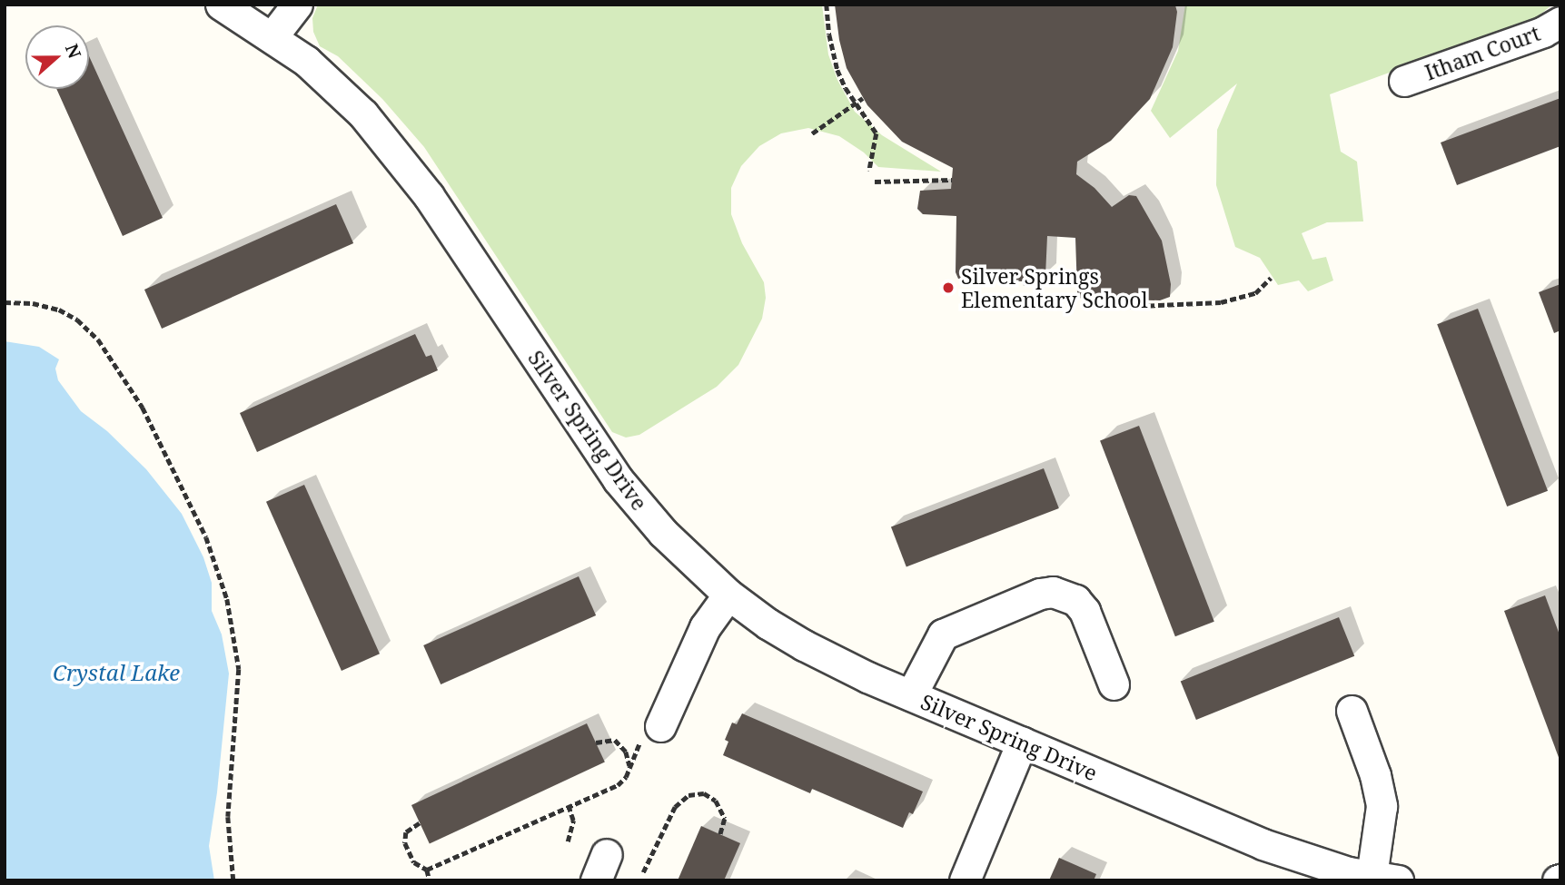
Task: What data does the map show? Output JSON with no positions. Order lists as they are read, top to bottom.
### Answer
{
  "streets": {
    "street": ["Itham Court", "Silver Spring Drive"]
  },
  "water": ["Crystal Lake"],
  "places": ["Silver Springs Elementary School"],
  "north": "right"
}
